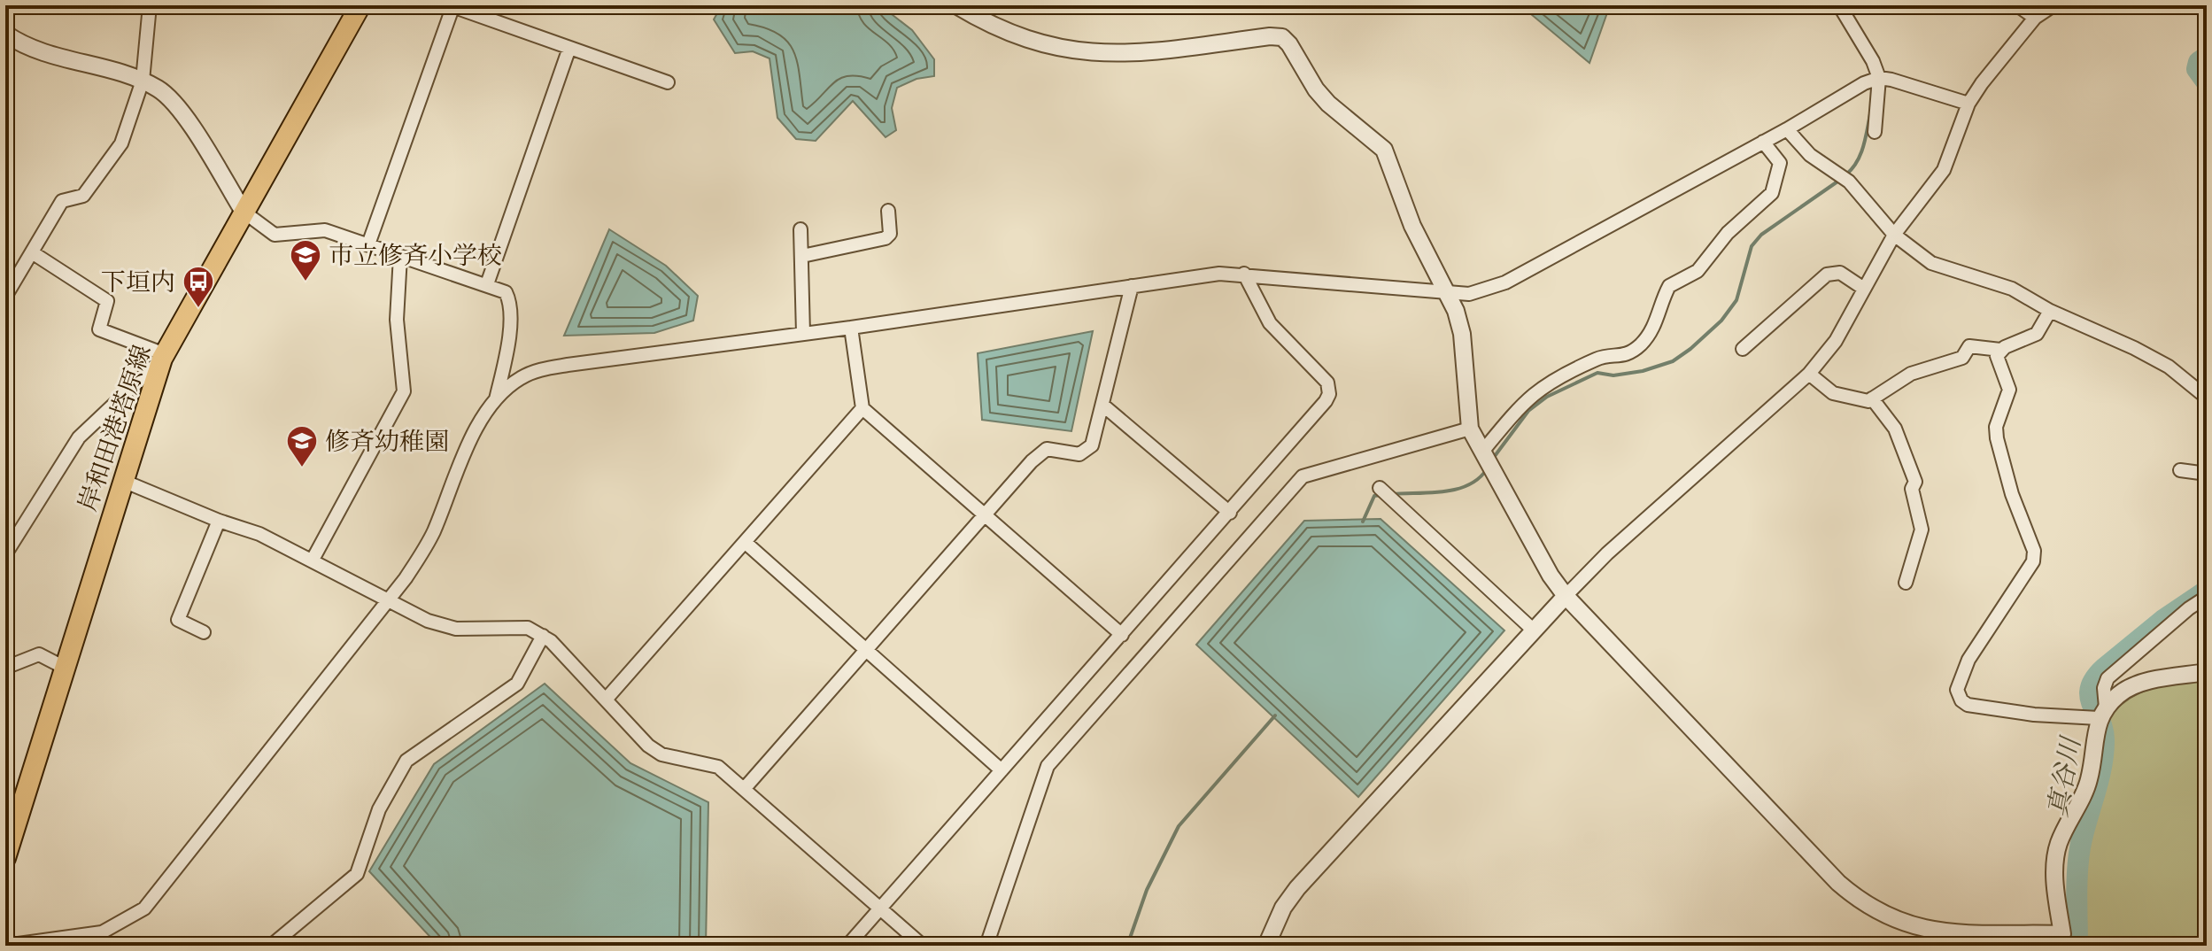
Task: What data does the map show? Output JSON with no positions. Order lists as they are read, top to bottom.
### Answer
{
  "streets": {
    "main road": ["岸和田港塔原線"]
  },
  "water": ["真谷川"],
  "places": {
    "school or university": ["市立修斉小学校", "修斉幼稚園"],
    "bus stop": ["下垣内"]
  }
}
